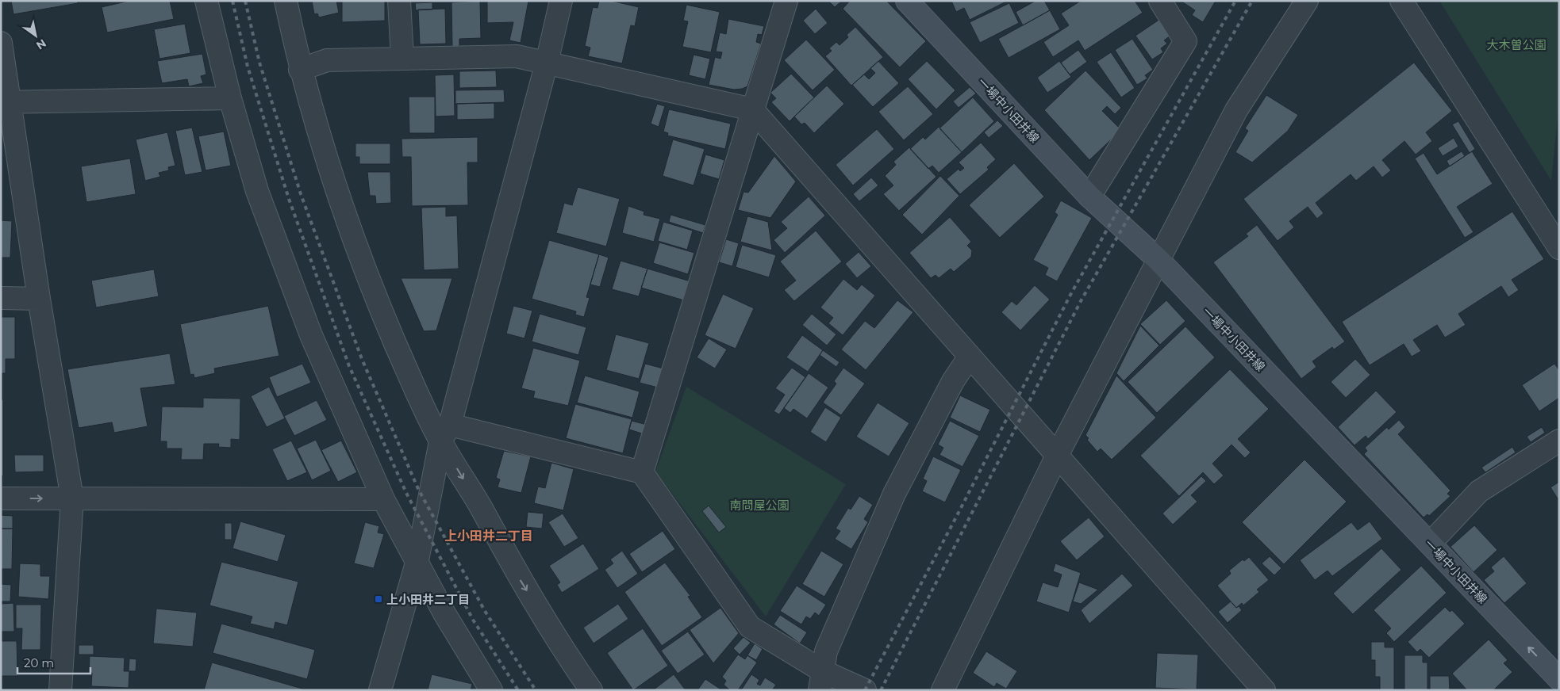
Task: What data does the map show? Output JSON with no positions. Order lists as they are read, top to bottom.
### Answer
{
  "streets": {
    "main road": ["一場中小田井線"]
  },
  "districts": ["上小田井二丁目"],
  "parks": ["大木曽公園", "南問屋公園"],
  "places": {
    "transit": ["上小田井二丁目"]
  },
  "scale_bar": "20 m",
  "north": "bottom right"
}
